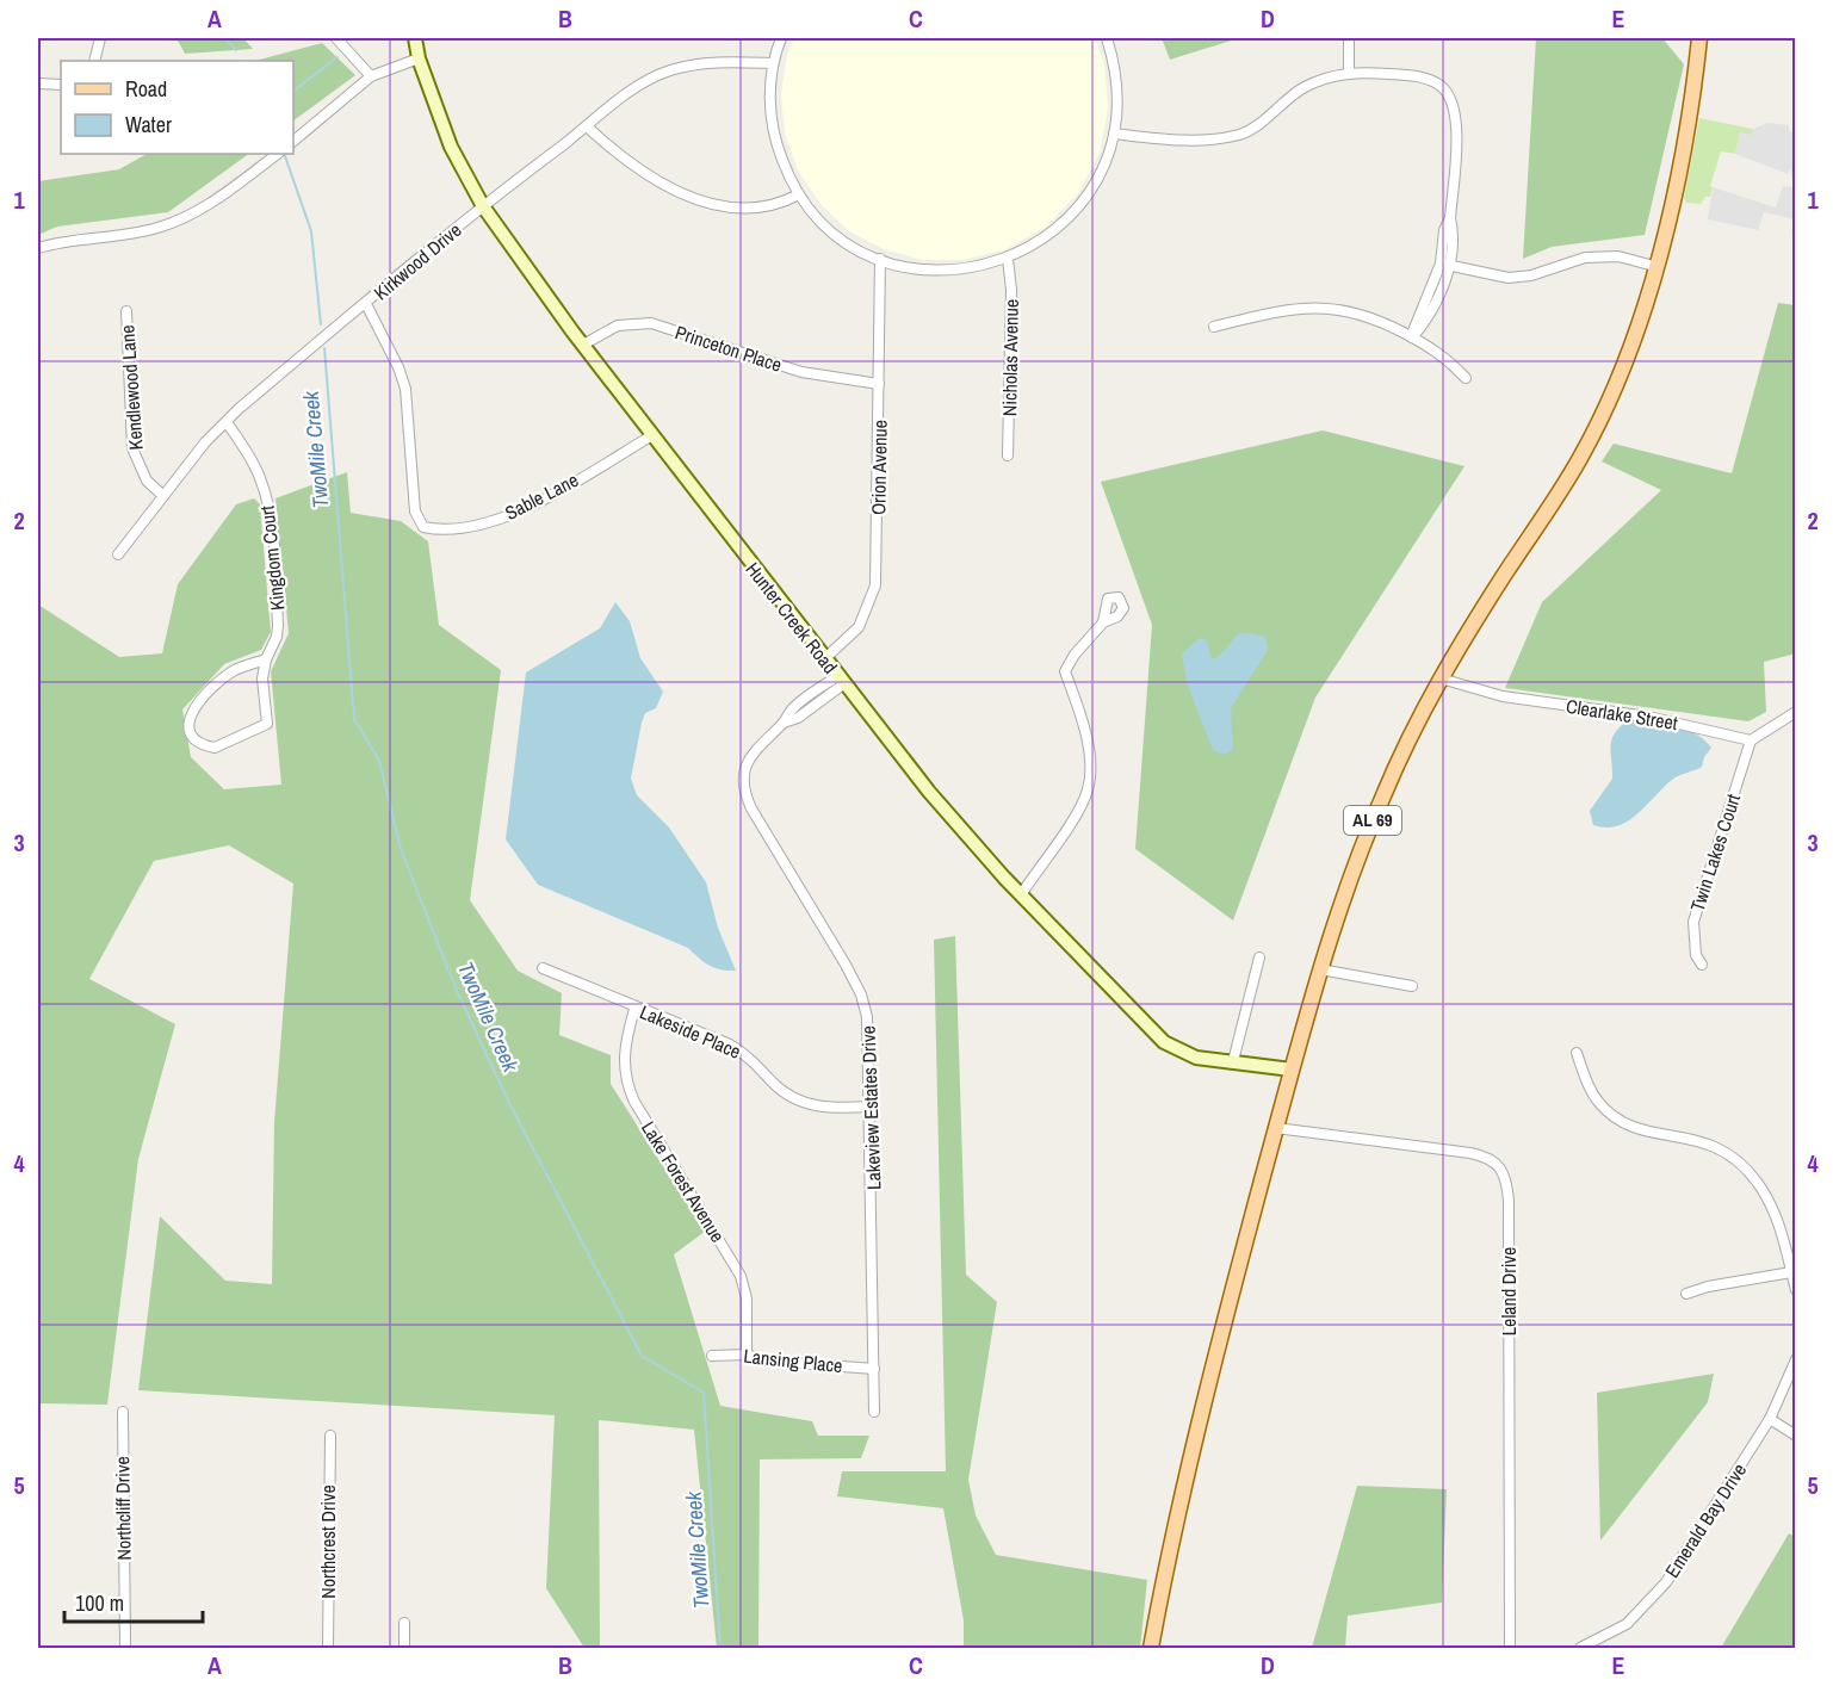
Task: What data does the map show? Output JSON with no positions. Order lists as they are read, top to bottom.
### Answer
{
  "streets": {
    "main road": ["Hunter Creek Road", "AL 69"],
    "street": [
      "Kirkwood Drive",
      "Princeton Place",
      "Nicholas Avenue",
      "Kendlewood Lane",
      "Orion Avenue",
      "Sable Lane",
      "Kingdom Court",
      "Clearlake Street",
      "Twin Lakes Court",
      "Lakeside Place",
      "Lakeview Estates Drive",
      "Lake Forest Avenue",
      "Leland Drive",
      "Lansing Place",
      "Northcliff Drive",
      "Emerald Bay Drive",
      "Northcrest Drive"
    ]
  },
  "crossings": [
    ["Kirkwood Drive", "Kendlewood Lane"],
    ["Kirkwood Drive", "Sable Lane"],
    ["Kirkwood Drive", "Kingdom Court"],
    ["Kirkwood Drive", "Hunter Creek Road"],
    ["Princeton Place", "Orion Avenue"],
    ["Princeton Place", "Hunter Creek Road"],
    ["Orion Avenue", "Hunter Creek Road"],
    ["Sable Lane", "Hunter Creek Road"],
    ["Hunter Creek Road", "AL 69"],
    ["Hunter Creek Road", "Lakeview Estates Drive"],
    ["Clearlake Street", "AL 69"],
    ["Clearlake Street", "Twin Lakes Court"],
    ["AL 69", "Leland Drive"],
    ["Lakeside Place", "Lakeview Estates Drive"],
    ["Lakeside Place", "Lake Forest Avenue"],
    ["Lakeview Estates Drive", "Lansing Place"],
    ["Lake Forest Avenue", "Lansing Place"]
  ],
  "water": ["TwoMile Creek"],
  "legend": ["Road", "Water"],
  "scale_bar": "100 m",
  "grid": {
    "columns": [
      "A",
      "B",
      "C",
      "D",
      "E"
    ],
    "rows": [
      "1",
      "2",
      "3",
      "4",
      "5"
    ]
  }
}
